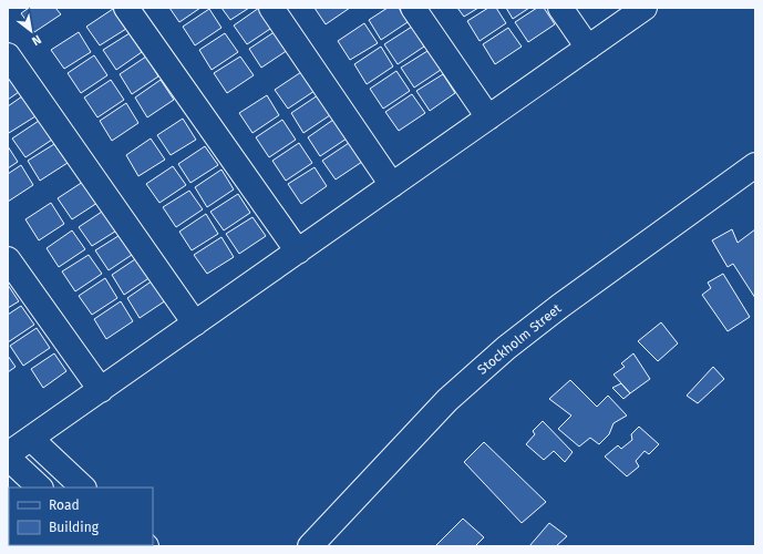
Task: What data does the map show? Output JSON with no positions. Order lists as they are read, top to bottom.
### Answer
{
  "streets": {
    "street": ["Stockholm Street"]
  },
  "legend": ["Road", "Building"],
  "north": "bottom right"
}
